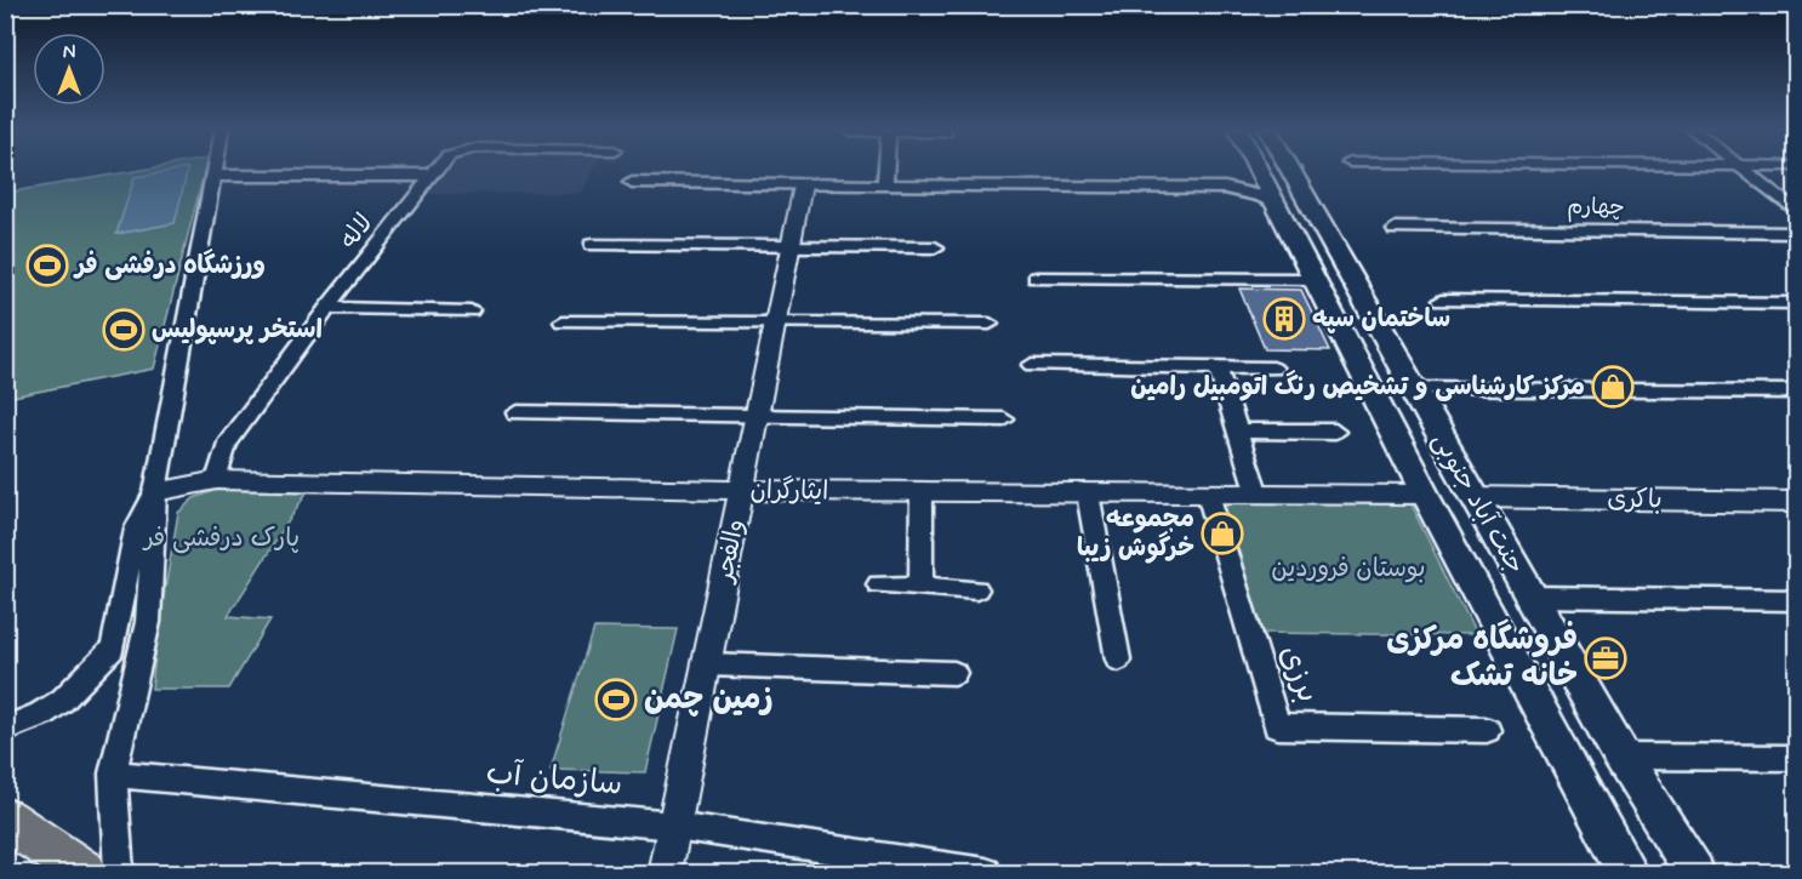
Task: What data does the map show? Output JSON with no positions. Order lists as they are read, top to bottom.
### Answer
{
  "streets": {
    "main road": ["جنت آباد جنوبی"],
    "street": [
      "چهارم",
      "لاله",
      "ایثارگران",
      "باکری",
      "والفجر",
      "برزی",
      "سازمان آب"
    ]
  },
  "crossings": [
    ["لاله", "ایثارگران"],
    ["ایثارگران", "جنت آباد جنوبی"],
    ["ایثارگران", "والفجر"],
    ["ایثارگران", "برزی"],
    ["باکری", "جنت آباد جنوبی"],
    ["والفجر", "سازمان آب"]
  ],
  "parks": ["پارک درفشی فر", "بوستان فروردین"],
  "places": {
    "sports": ["ورزشگاه درفشی فر", "استخر پرسپولیس", "زمین چمن"],
    "building": ["ساختمان سپه"],
    "shop": ["مرکز کارشناسی و تشخیص رنگ اتومبیل رامین", "مجموعه خرگوش زیبا"],
    "office": ["فروشگاه مرکزی خانه تشک"]
  },
  "north": "top"
}
